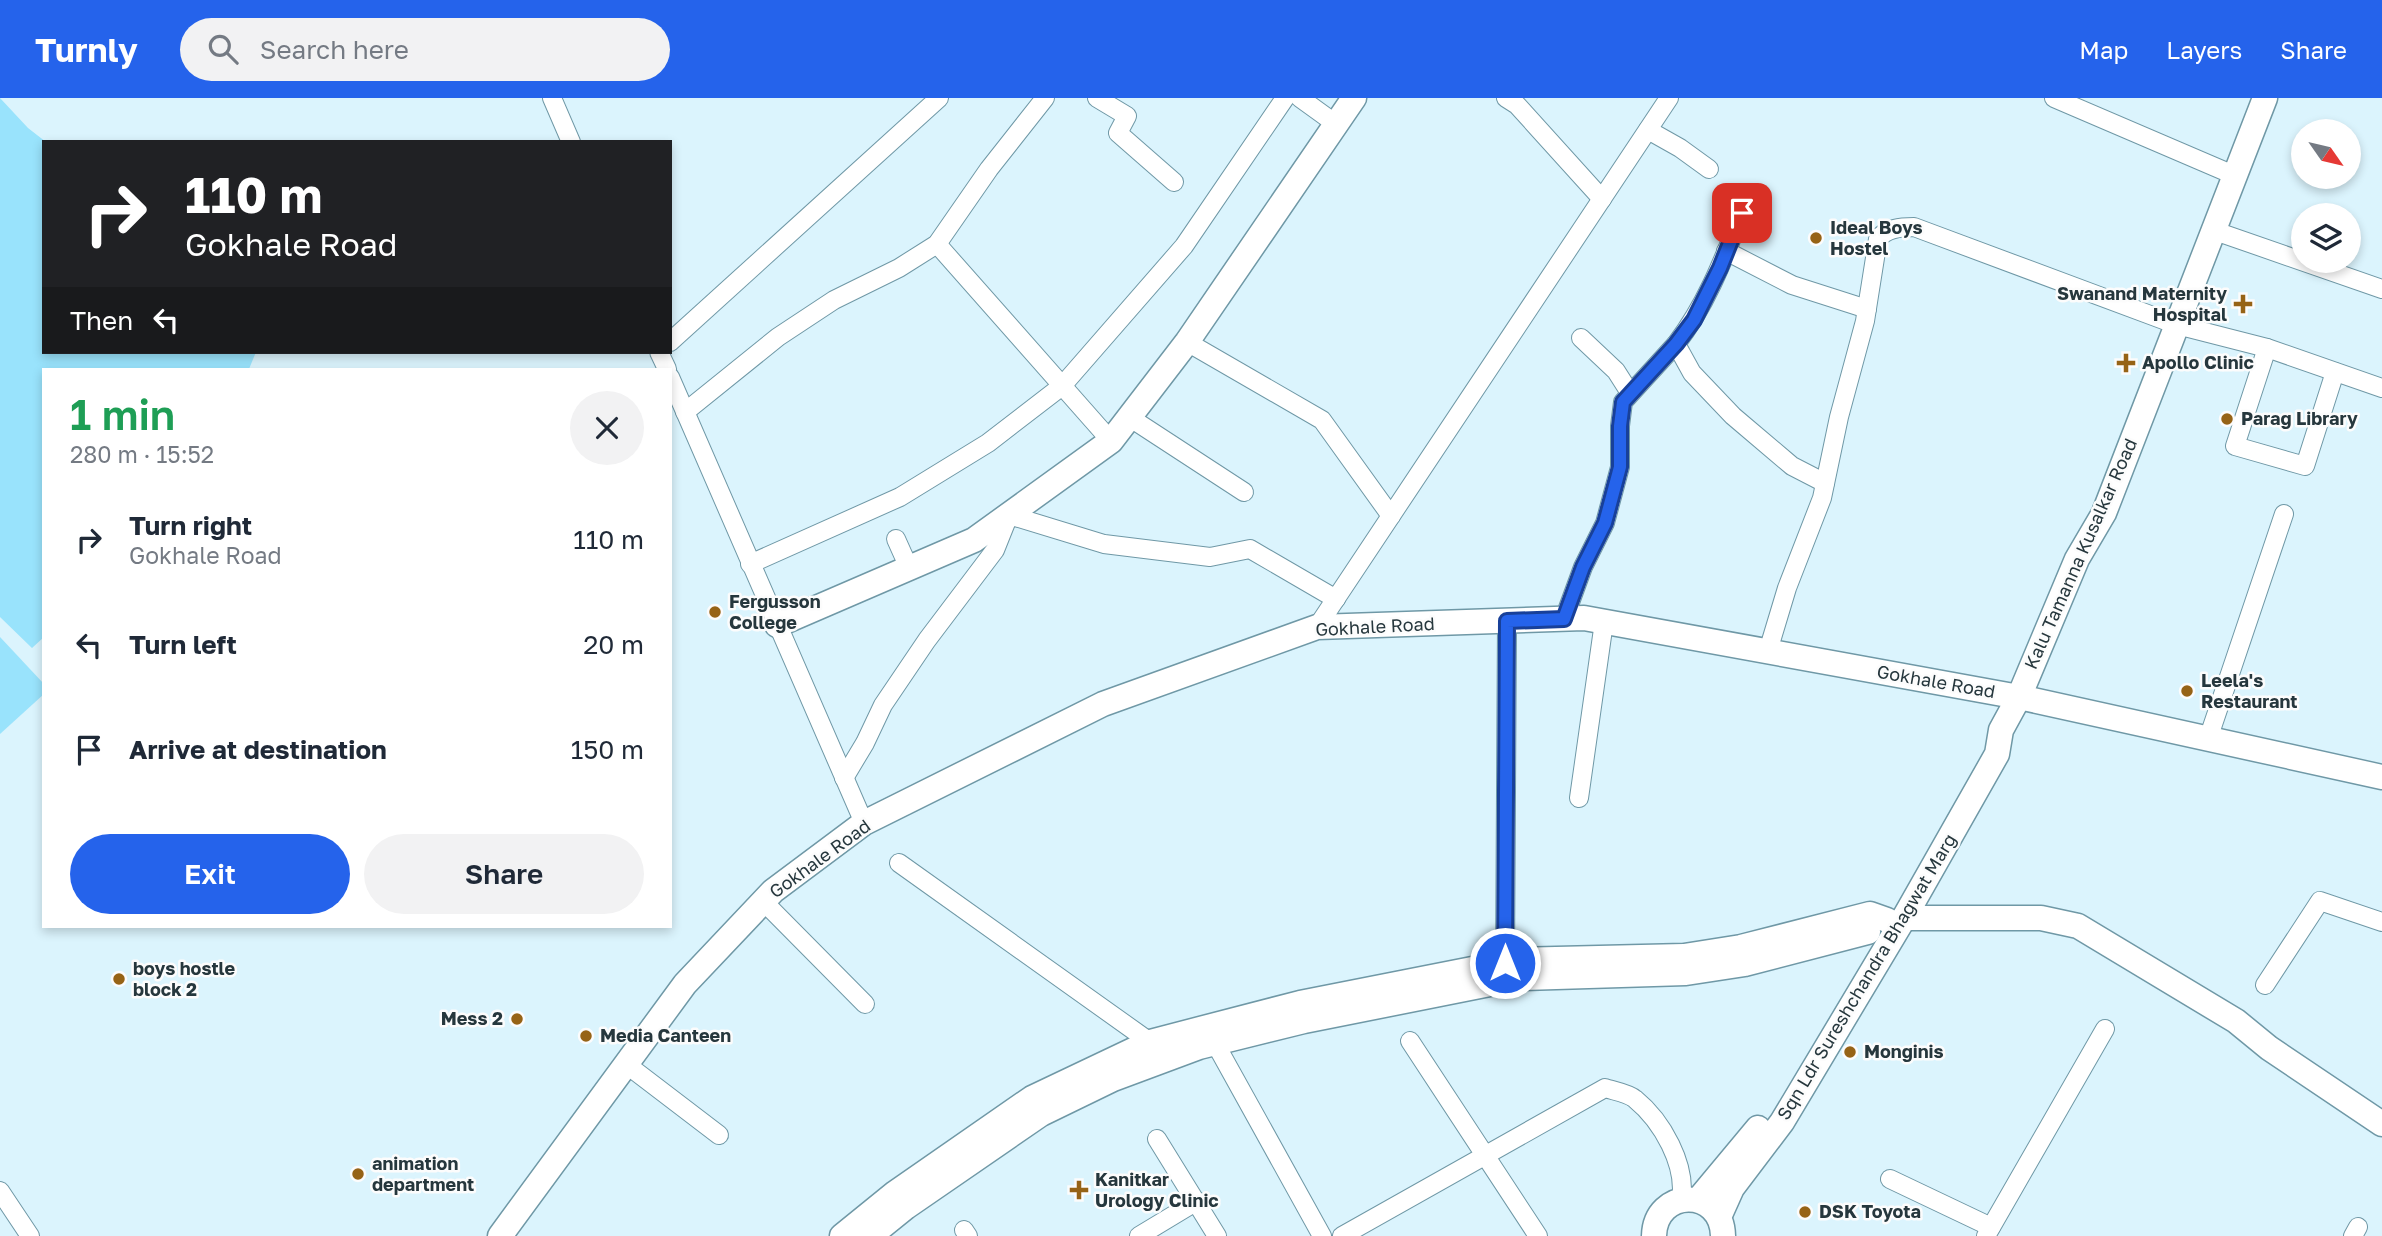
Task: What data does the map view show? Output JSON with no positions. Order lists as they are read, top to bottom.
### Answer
{
  "streets": {
    "street": ["Kalu Tamanna Kusalkar Road", "Gokhale Road", "Sqn Ldr Sureshchandra Bhagwat Marg"]
  },
  "crossings": [
    ["Kalu Tamanna Kusalkar Road", "Gokhale Road"],
    ["Kalu Tamanna Kusalkar Road", "Sqn Ldr Sureshchandra Bhagwat Marg"],
    ["Gokhale Road", "Sqn Ldr Sureshchandra Bhagwat Marg"]
  ],
  "places": {
    "other": [
      "Ideal Boys Hostel",
      "Parag Library",
      "Fergusson College",
      "Leela's Restaurant",
      "boys hostle block 2",
      "Mess 2",
      "Media Canteen",
      "Monginis",
      "animation department",
      "DSK Toyota"
    ],
    "health": ["Swanand Maternity Hospital", "Apollo Clinic", "Kanitkar Urology Clinic"]
  },
  "north": "bottom right",
  "page": {
    "header": "Turnly",
    "search": "Search here",
    "nav": ["Map", "Layers", "Share"],
    "turn": ["110 m", "Gokhale Road"],
    "then": "Then",
    "heading": ["1 min", "280 m · 15:52"],
    "list": [
      {
        "name": "Turn right",
        "note": "Gokhale Road",
        "value": "110 m"
      },
      {
        "name": "Turn left",
        "value": "20 m"
      },
      {
        "name": "Arrive at destination",
        "value": "150 m"
      }
    ],
    "buttons": ["Exit", "Share"]
  }
}
